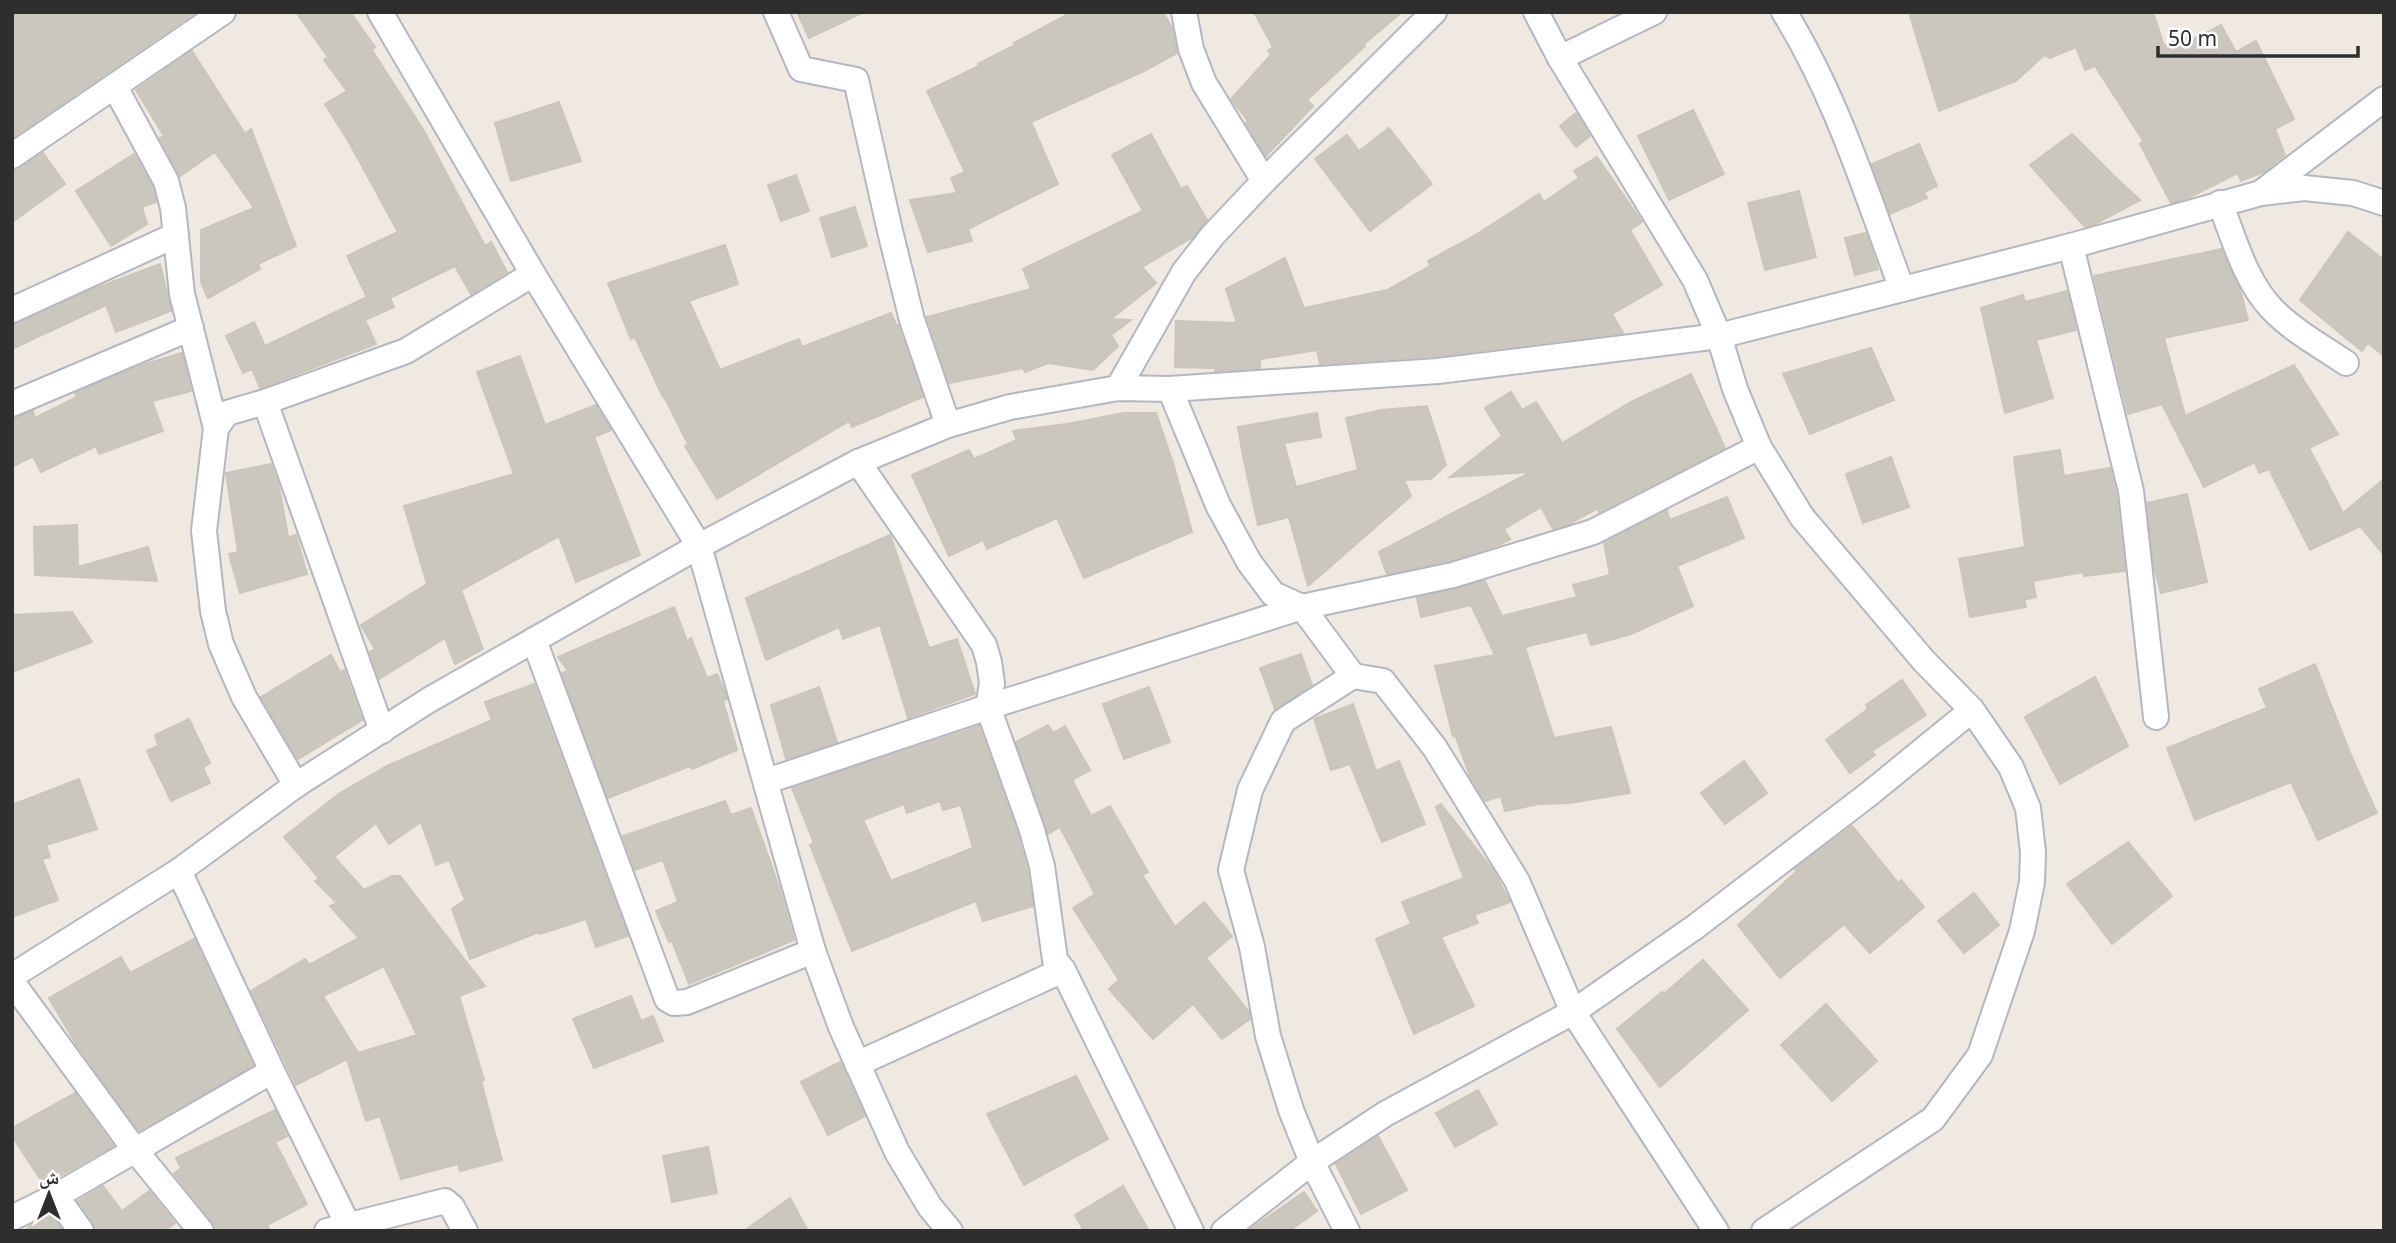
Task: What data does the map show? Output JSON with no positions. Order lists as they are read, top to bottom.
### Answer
{
  "scale_bar": "50 m",
  "north": "top"
}
